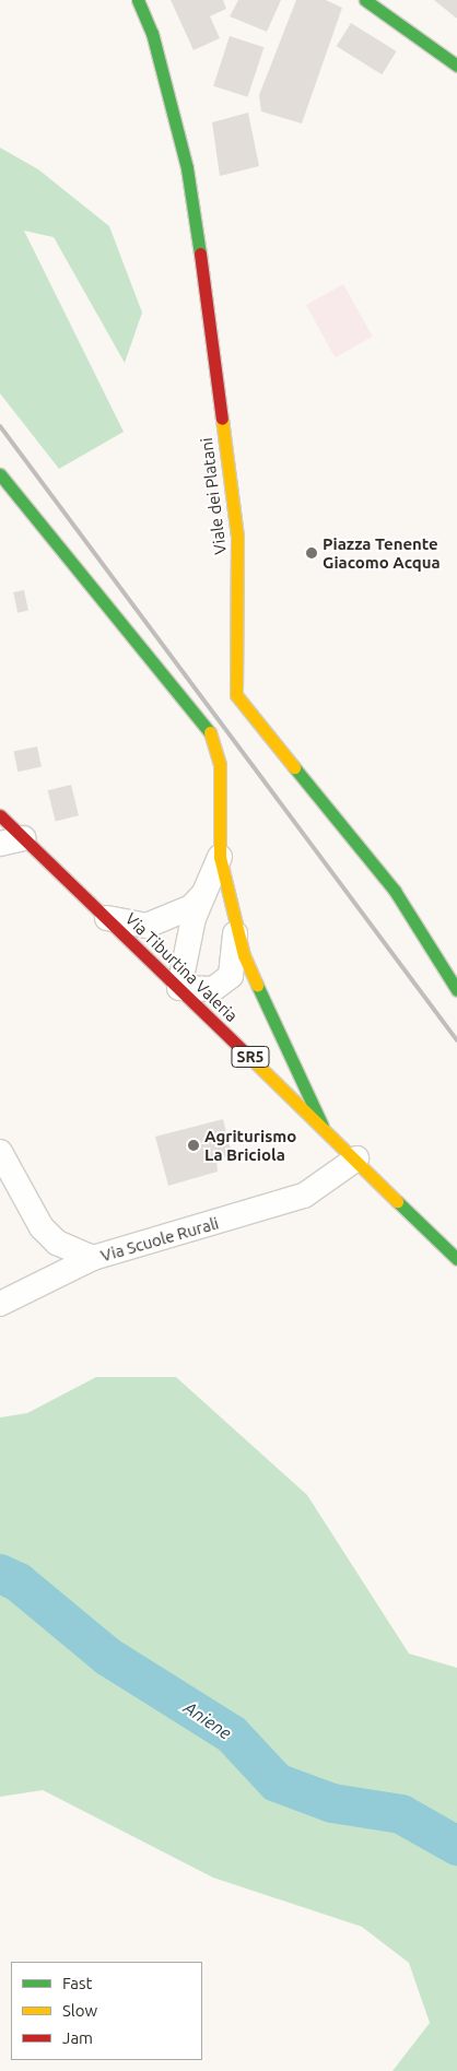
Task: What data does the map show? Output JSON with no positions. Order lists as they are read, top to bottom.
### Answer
{
  "streets": {
    "street": [
      "Viale dei Platani",
      "Via Tiburtina Valeria",
      "SR5",
      "Via Scuole Rurali"
    ]
  },
  "crossings": [
    ["Via Tiburtina Valeria", "Via Scuole Rurali"]
  ],
  "water": ["Aniene"],
  "places": ["Piazza Tenente Giacomo Acqua", "Agriturismo La Briciola"],
  "legend": ["Fast", "Slow", "Jam"]
}
